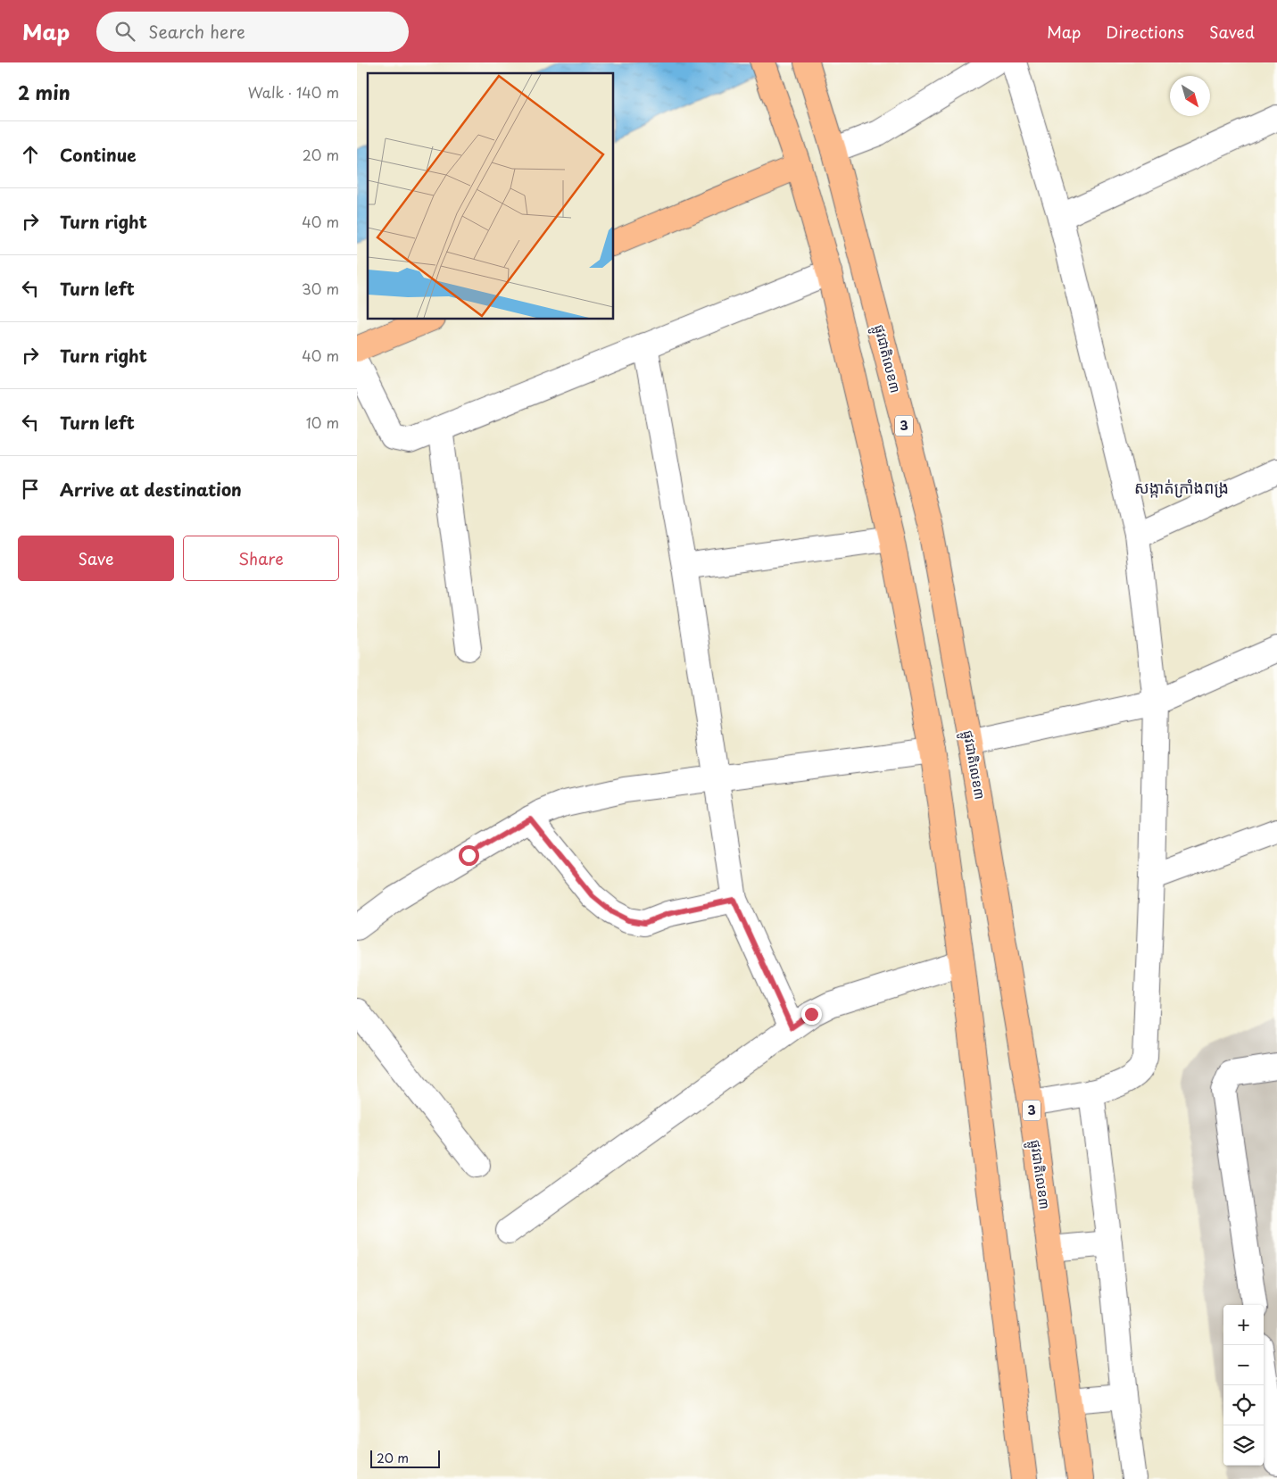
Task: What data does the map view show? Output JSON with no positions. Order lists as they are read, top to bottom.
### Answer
{
  "streets": {
    "main road": ["ផ្លូវជាតិលេខ៣", "3"]
  },
  "districts": ["សង្កាត់ក្រាំងពង្រ"],
  "scale_bar": "20 m",
  "north": "bottom right",
  "page": {
    "header": "Map",
    "search": "Search here",
    "nav": ["Map", "Directions", "Saved"],
    "heading": ["2 min", "Walk · 140 m"],
    "list": [
      ["Continue", "20 m"],
      ["Turn right", "40 m"],
      ["Turn left", "30 m"],
      ["Turn right", "40 m"],
      ["Turn left", "10 m"],
      "Arrive at destination"
    ],
    "buttons": ["Save", "Share"],
    "map_buttons": ["+", "−"],
    "scale": "20 m"
  }
}
